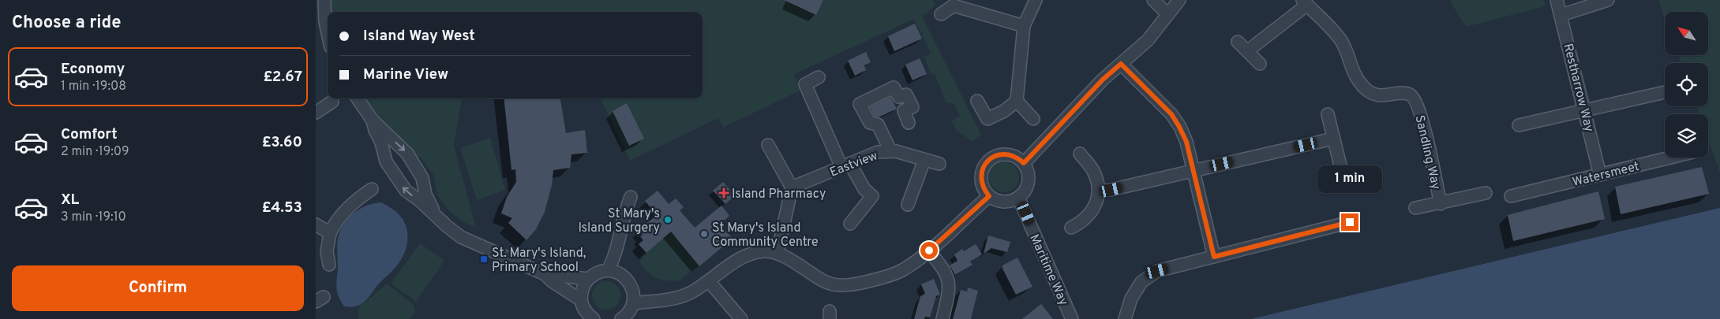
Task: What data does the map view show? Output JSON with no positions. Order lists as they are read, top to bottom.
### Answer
{
  "streets": {
    "street": [
      "Restharrow Way",
      "Sandling Way",
      "Eastview",
      "Watersmeet",
      "Maritime Way"
    ]
  },
  "crossings": [
    ["Restharrow Way", "Watersmeet"]
  ],
  "places": {
    "health": ["Island Pharmacy"],
    "other": ["St Mary's Island Surgery", "St Mary's Island Community Centre"],
    "transit": ["St. Mary's Island, Primary School"]
  },
  "north": "top left",
  "page": {
    "heading": "Choose a ride",
    "banner": ["Island Way West", "Marine View"],
    "list": [
      {
        "name": "Economy",
        "note": "1 min · 19:08",
        "value": "£2.67"
      },
      {
        "name": "Comfort",
        "note": "2 min · 19:09",
        "value": "£3.60"
      },
      {
        "name": "XL",
        "note": "3 min · 19:10",
        "value": "£4.53"
      }
    ],
    "bubble": "1 min",
    "buttons": "Confirm"
  }
}
